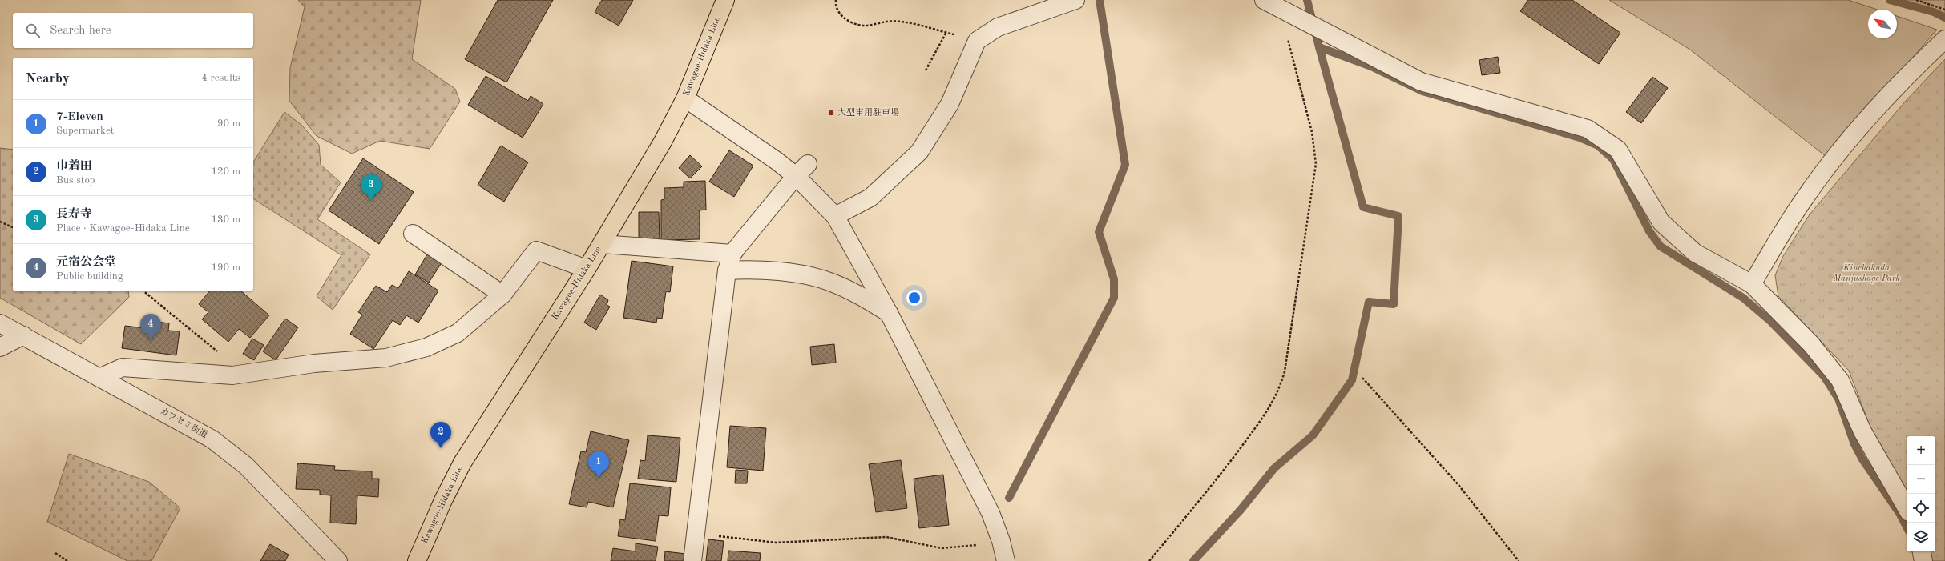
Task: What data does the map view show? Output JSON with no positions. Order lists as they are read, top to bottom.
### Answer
{
  "streets": {
    "main road": ["Kawagoe-Hidaka Line"],
    "street": ["カワセミ街道"]
  },
  "parks": ["Kinchakuda Manjushage Park"],
  "places": ["大型車用駐車場"],
  "north": "top left",
  "page": {
    "search": "Search here",
    "heading": ["Nearby", "4 results"],
    "list": [
      {
        "mark": "1",
        "name": "7-Eleven",
        "note": "Supermarket",
        "value": "90 m"
      },
      {
        "mark": "2",
        "name": "巾着田",
        "note": "Bus stop",
        "value": "120 m"
      },
      {
        "mark": "3",
        "name": "長寿寺",
        "note": "Place · Kawagoe-Hidaka Line",
        "value": "130 m"
      },
      {
        "mark": "4",
        "name": "元宿公会堂",
        "note": "Public building",
        "value": "190 m"
      }
    ],
    "pins": [
      "3",
      "4",
      "2",
      "1"
    ],
    "map_buttons": ["+", "−"]
  }
}
